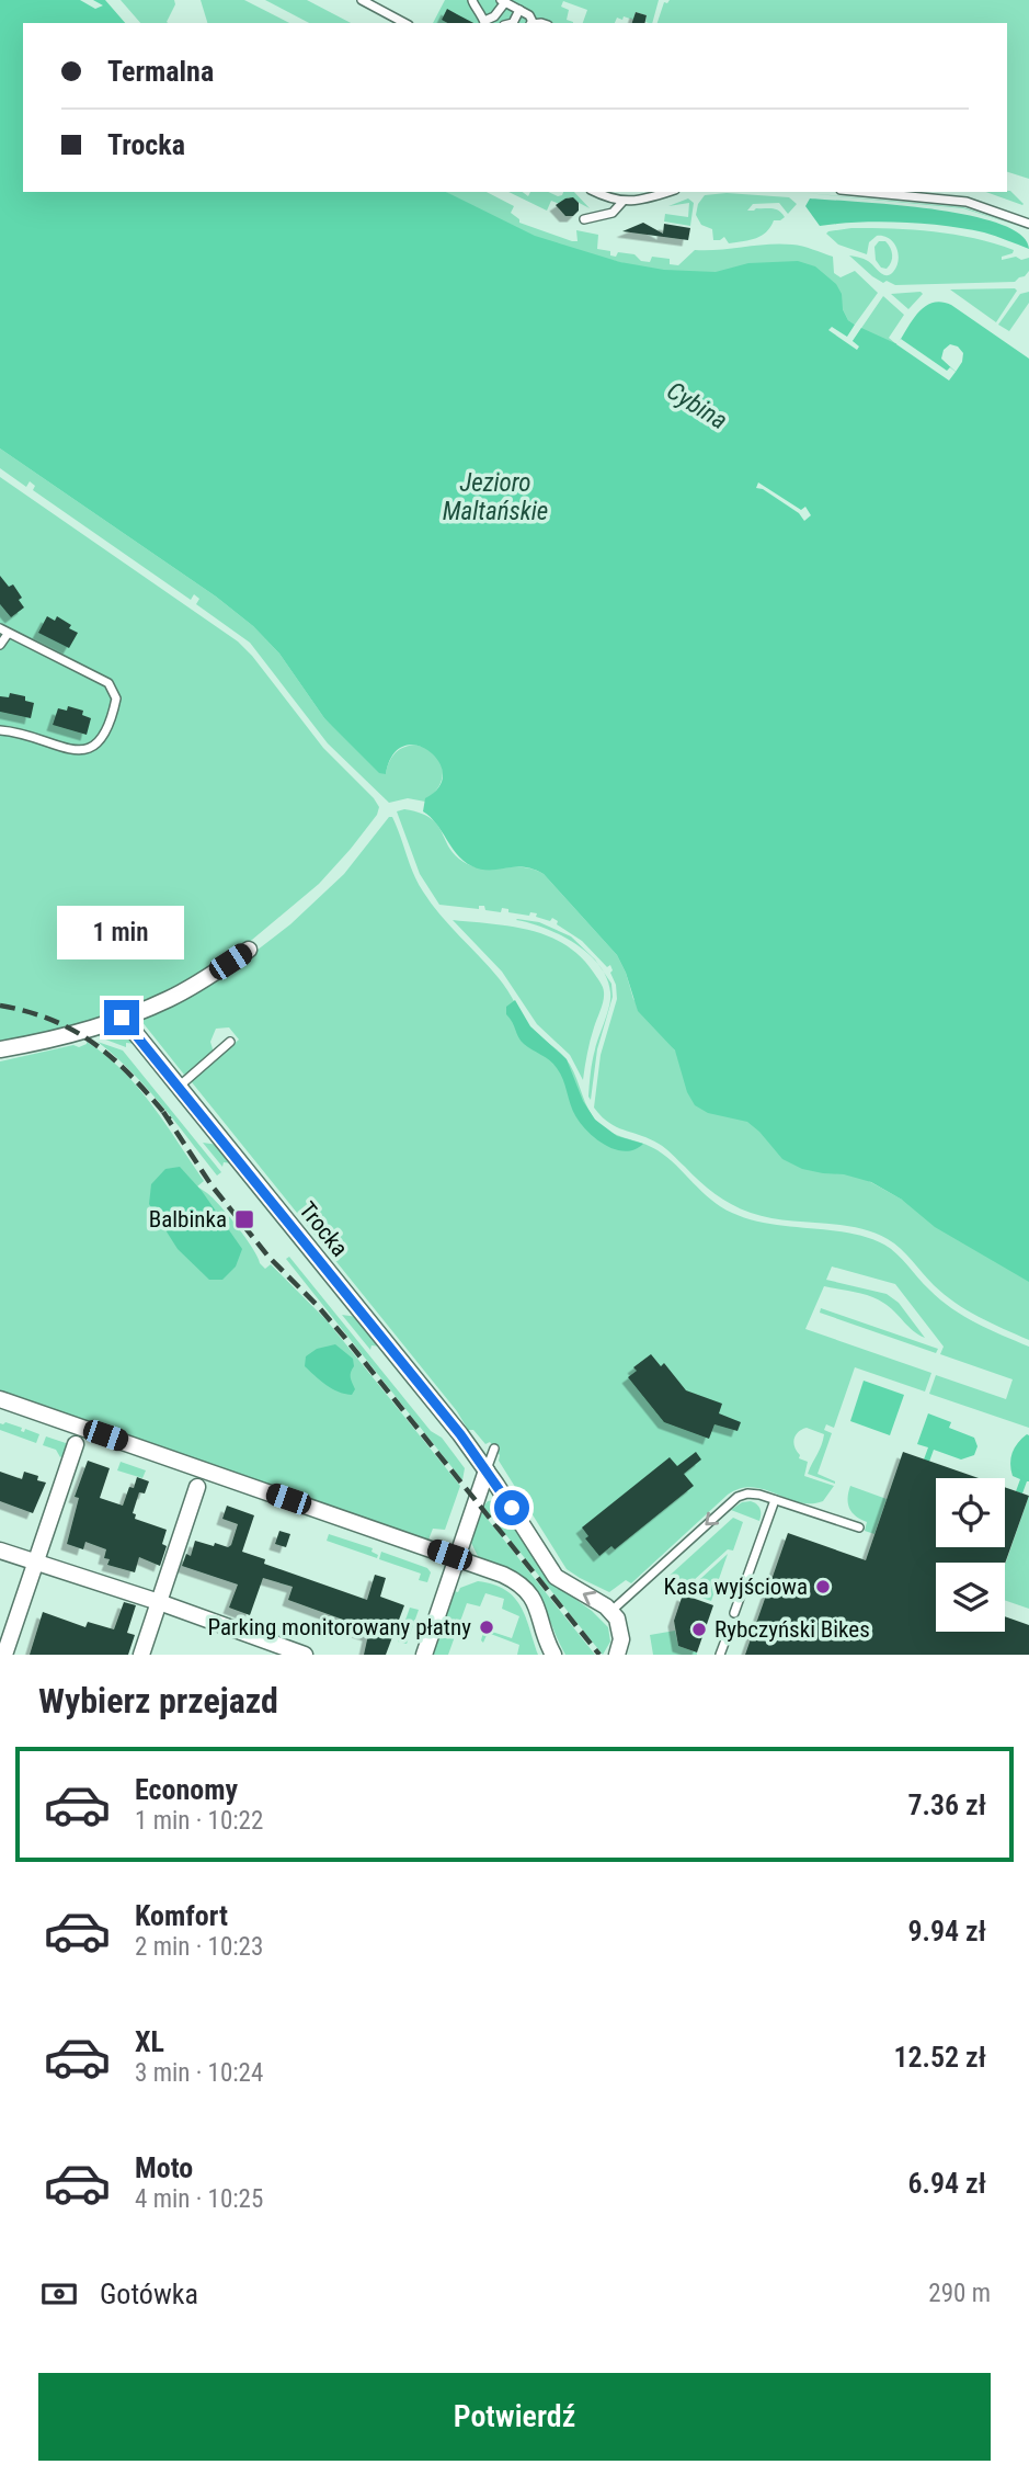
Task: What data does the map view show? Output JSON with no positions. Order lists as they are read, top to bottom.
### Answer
{
  "streets": {
    "street": ["Trocka"]
  },
  "water": ["Cybina", "Jezioro Maltańskie"],
  "places": {
    "transit": ["Balbinka"],
    "other": ["Kasa wyjściowa", "Parking monitorowany płatny", "Rybczyński Bikes"]
  },
  "page": {
    "banner": ["Termalna", "Trocka"],
    "bubble": "1 min",
    "heading": "Wybierz przejazd",
    "list": [
      {
        "name": "Economy",
        "note": "1 min · 10:22",
        "value": "7.36 zł"
      },
      {
        "name": "Komfort",
        "note": "2 min · 10:23",
        "value": "9.94 zł"
      },
      {
        "name": "XL",
        "note": "3 min · 10:24",
        "value": "12.52 zł"
      },
      {
        "name": "Moto",
        "note": "4 min · 10:25",
        "value": "6.94 zł"
      }
    ],
    "pay": ["Gotówka", "290 m"],
    "buttons": "Potwierdź"
  }
}
